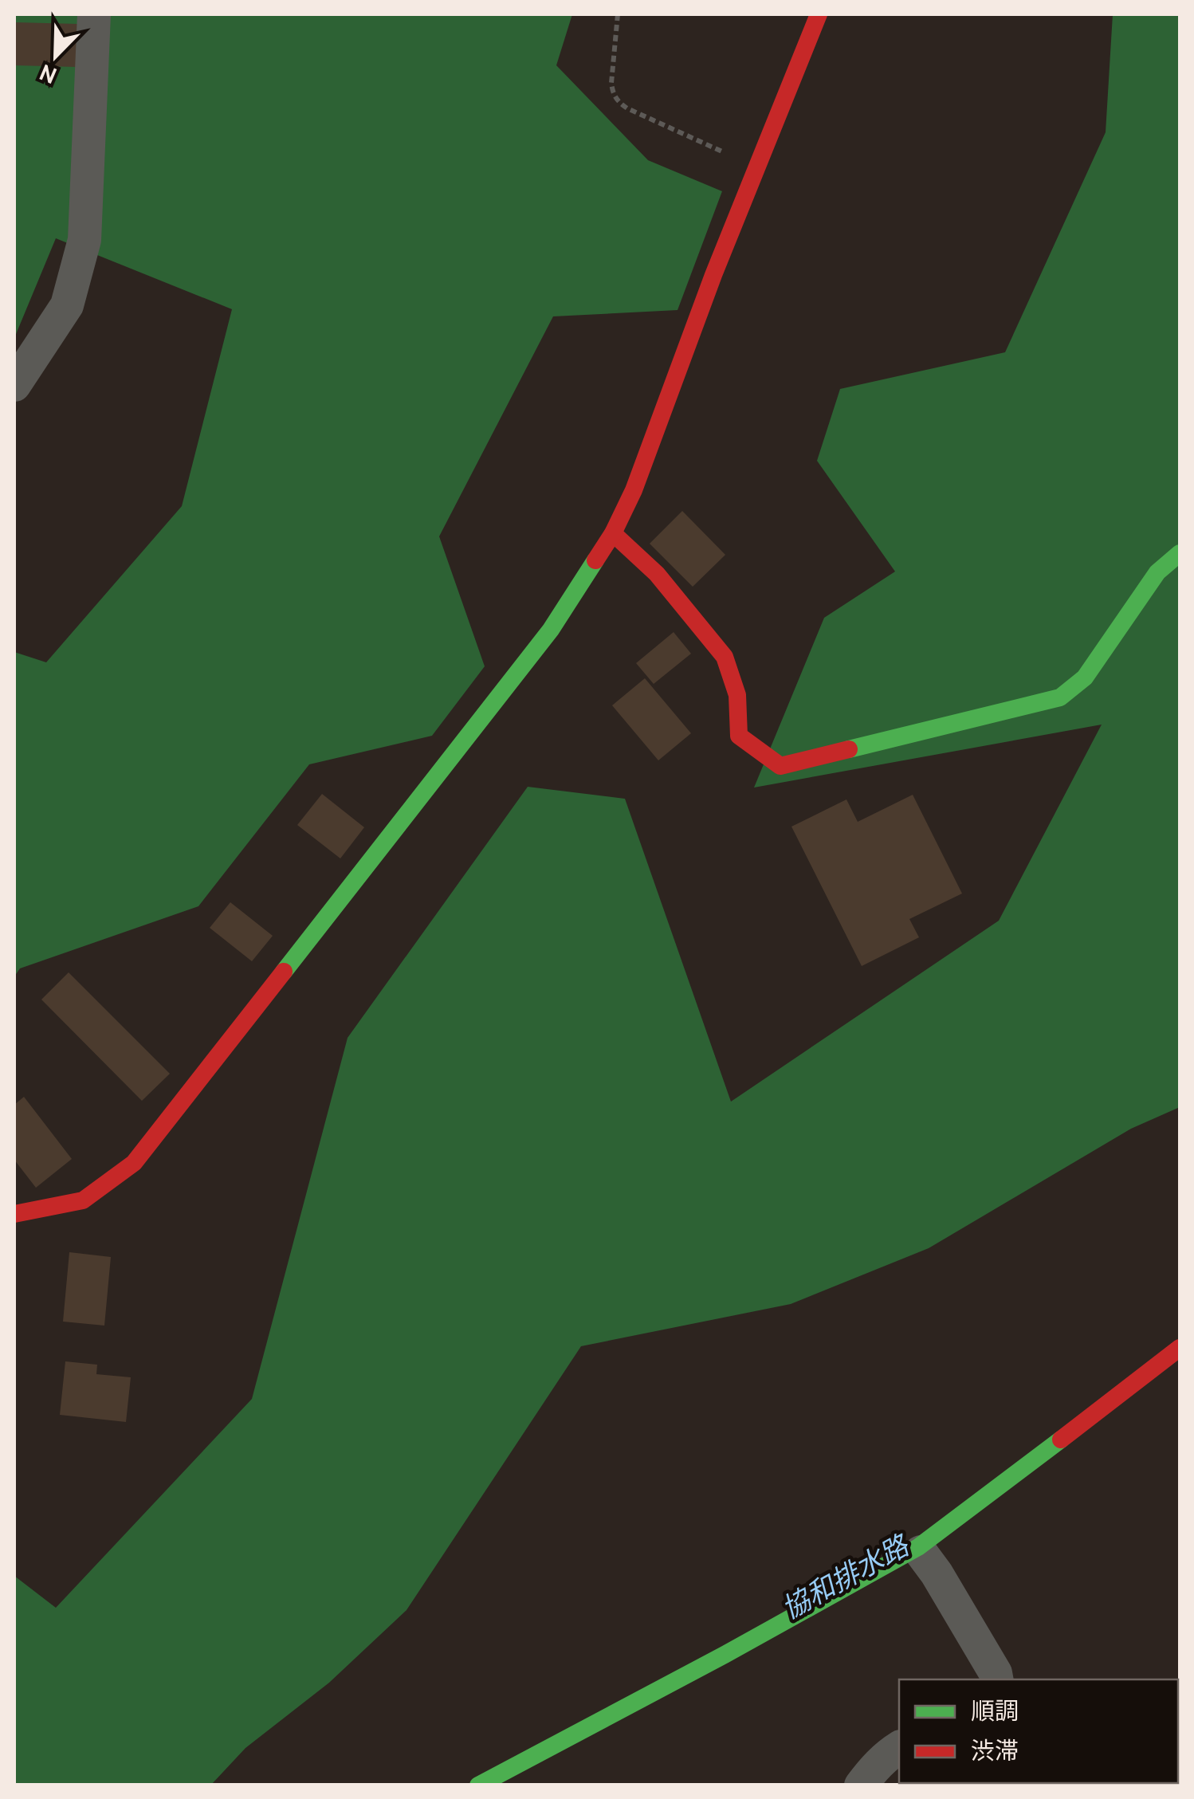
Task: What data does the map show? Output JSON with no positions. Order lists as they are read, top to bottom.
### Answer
{
  "water": ["協和排水路"],
  "legend": ["順調", "渋滞"],
  "north": "bottom left"
}
